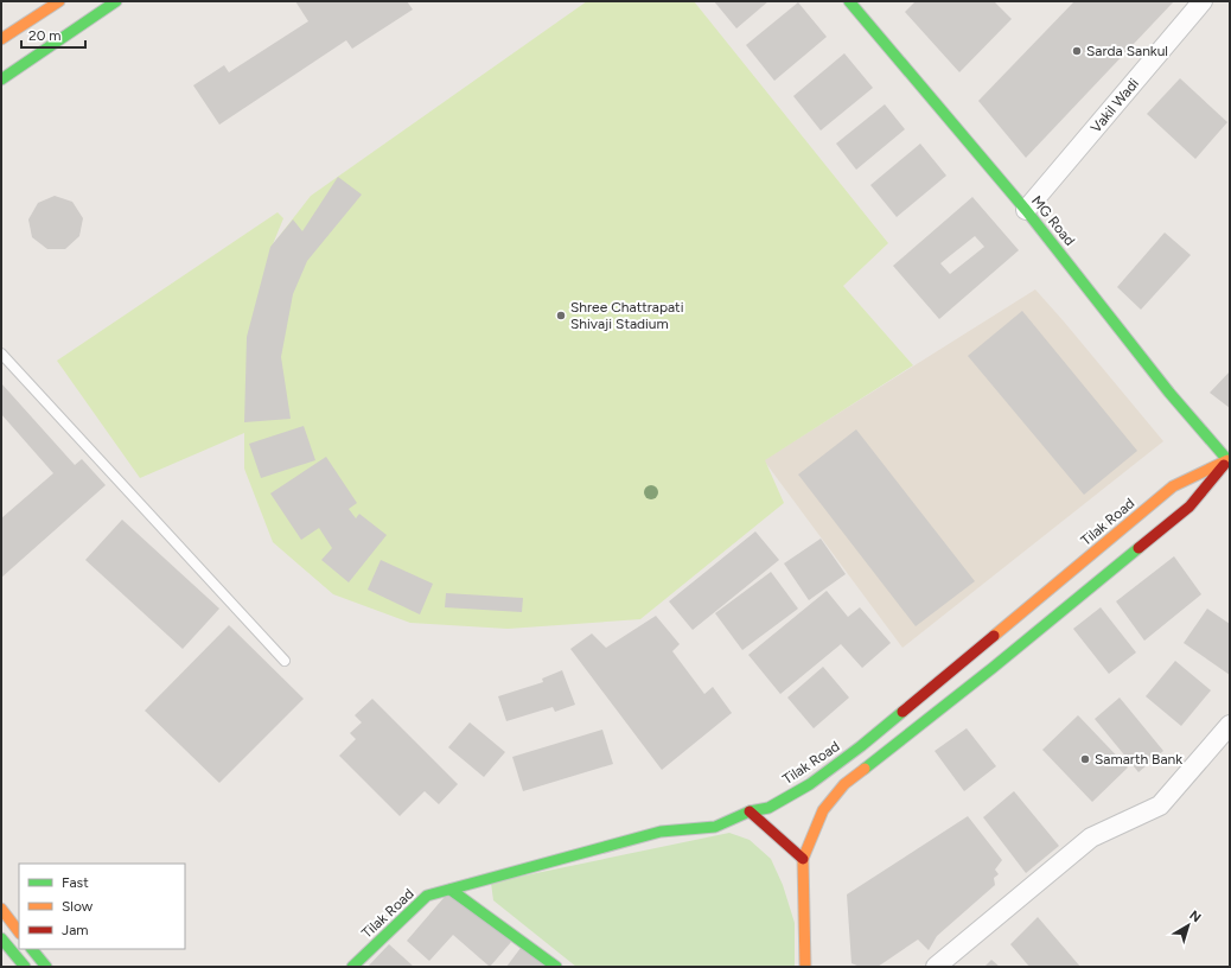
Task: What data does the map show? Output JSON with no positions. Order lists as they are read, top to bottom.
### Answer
{
  "streets": {
    "main road": ["MG Road", "Tilak Road"],
    "street": ["Vakil Wadi"]
  },
  "crossings": [
    ["Vakil Wadi", "MG Road"],
    ["MG Road", "Tilak Road"]
  ],
  "places": ["Sarda Sankul", "Shree Chattrapati Shivaji Stadium", "Samarth Bank"],
  "legend": ["Fast", "Slow", "Jam"],
  "scale_bar": "20 m",
  "north": "top right"
}
